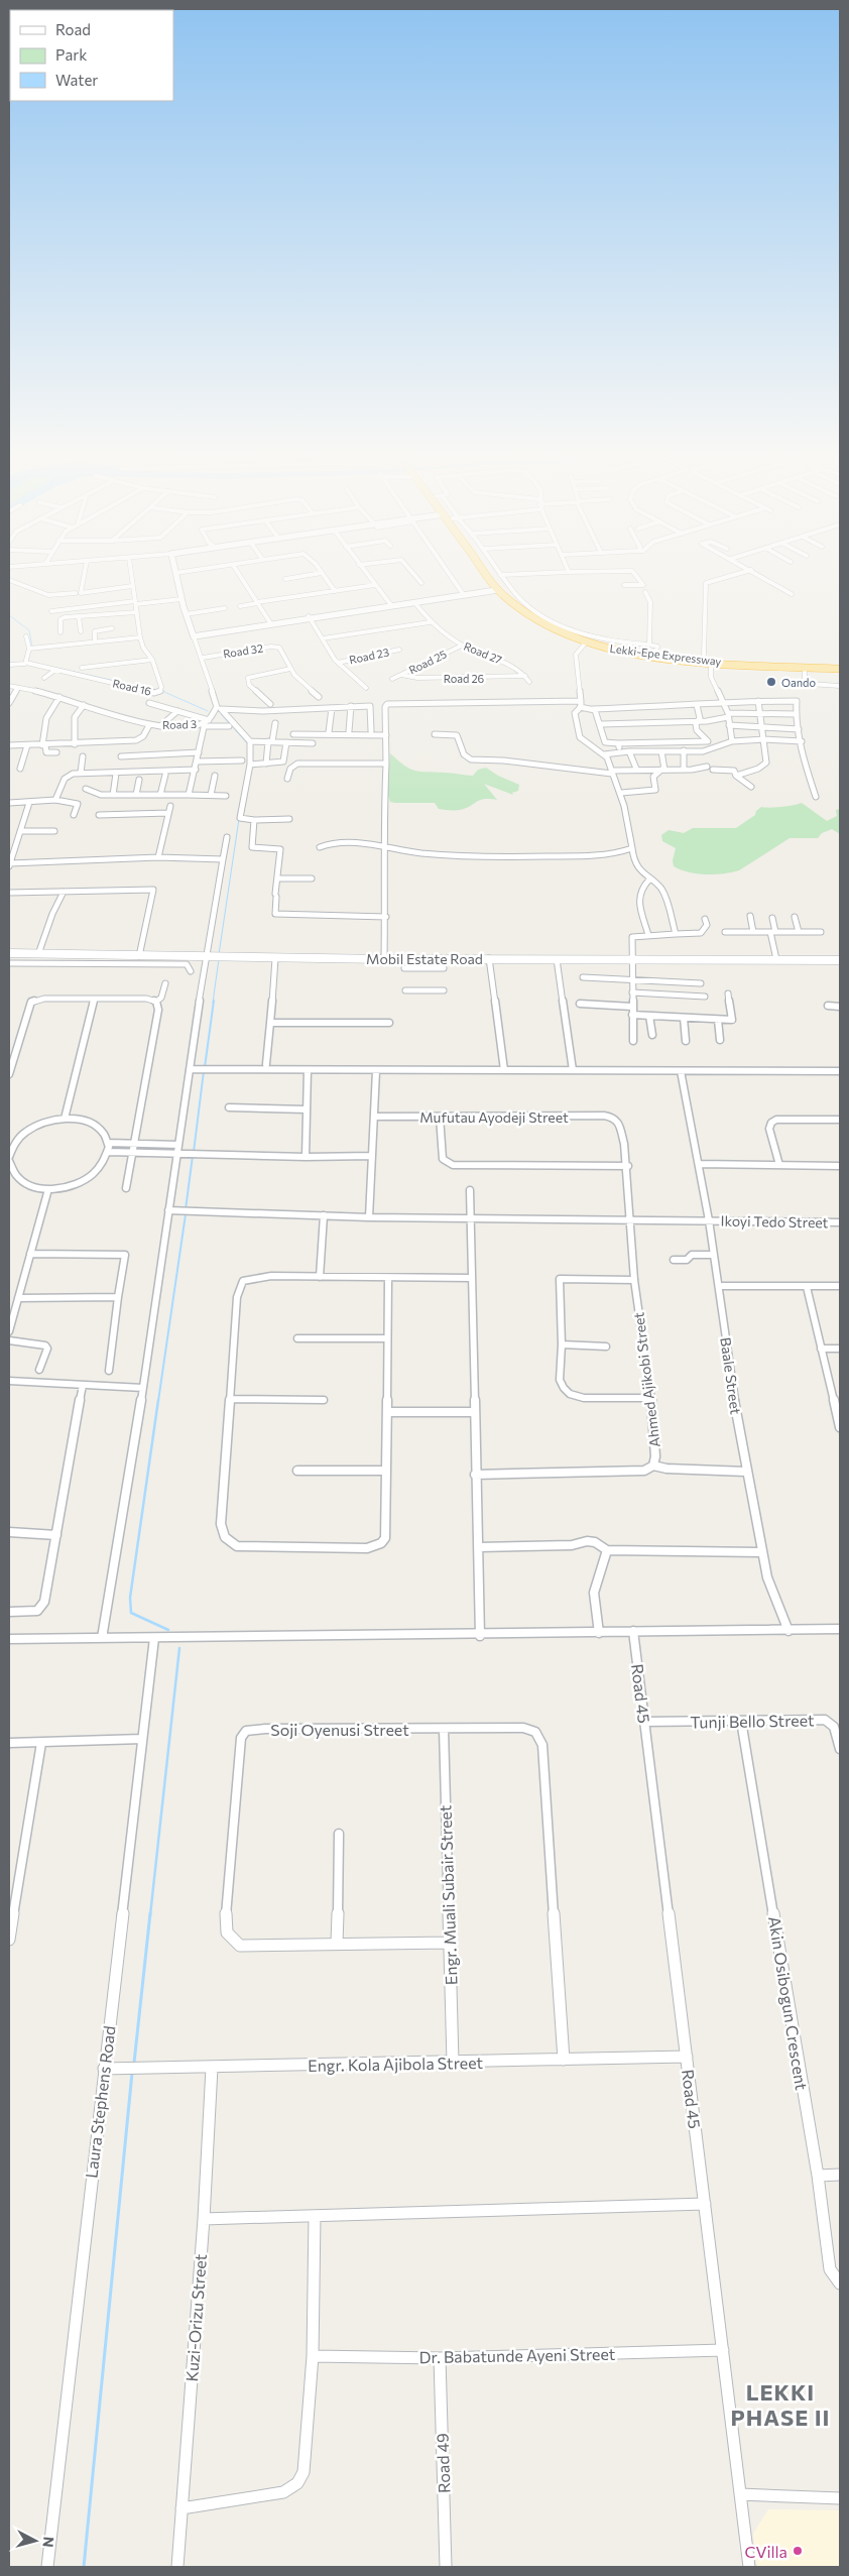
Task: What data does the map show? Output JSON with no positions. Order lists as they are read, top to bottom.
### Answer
{
  "streets": {
    "highway": ["Lekki-Epe Expressway"],
    "street": [
      "Road 32",
      "Road 27",
      "Road 23",
      "Road 25",
      "Road 26",
      "Road 16",
      "Road 3",
      "Mobil Estate Road",
      "Mufutau Ayodeji Street",
      "Ikoyi Tedo Street",
      "Baale Street",
      "Ahmed Ajikobi Street",
      "Road 45",
      "Tunji Bello Street",
      "Soji Oyenusi Street",
      "Engr. Muali Subair Street",
      "Akin Osibogun Crescent",
      "Engr. Kola Ajibola Street",
      "Laura Stephens Road",
      "Kuzi-Orizu Street",
      "Dr. Babatunde Ayeni Street",
      "Road 49"
    ]
  },
  "crossings": [
    ["Road 27", "Road 25"],
    ["Road 27", "Road 26"],
    ["Road 25", "Road 26"],
    ["Mufutau Ayodeji Street", "Ahmed Ajikobi Street"],
    ["Ikoyi Tedo Street", "Baale Street"],
    ["Ikoyi Tedo Street", "Ahmed Ajikobi Street"],
    ["Road 45", "Tunji Bello Street"],
    ["Road 45", "Engr. Kola Ajibola Street"],
    ["Road 45", "Dr. Babatunde Ayeni Street"],
    ["Tunji Bello Street", "Akin Osibogun Crescent"],
    ["Soji Oyenusi Street", "Engr. Muali Subair Street"],
    ["Soji Oyenusi Street", "Engr. Kola Ajibola Street"],
    ["Engr. Muali Subair Street", "Engr. Kola Ajibola Street"],
    ["Engr. Kola Ajibola Street", "Laura Stephens Road"],
    ["Engr. Kola Ajibola Street", "Kuzi-Orizu Street"],
    ["Dr. Babatunde Ayeni Street", "Road 49"]
  ],
  "districts": ["LEKKI PHASE II"],
  "places": ["Oando", "CVilla"],
  "legend": ["Road", "Park", "Water"],
  "north": "right"
}
